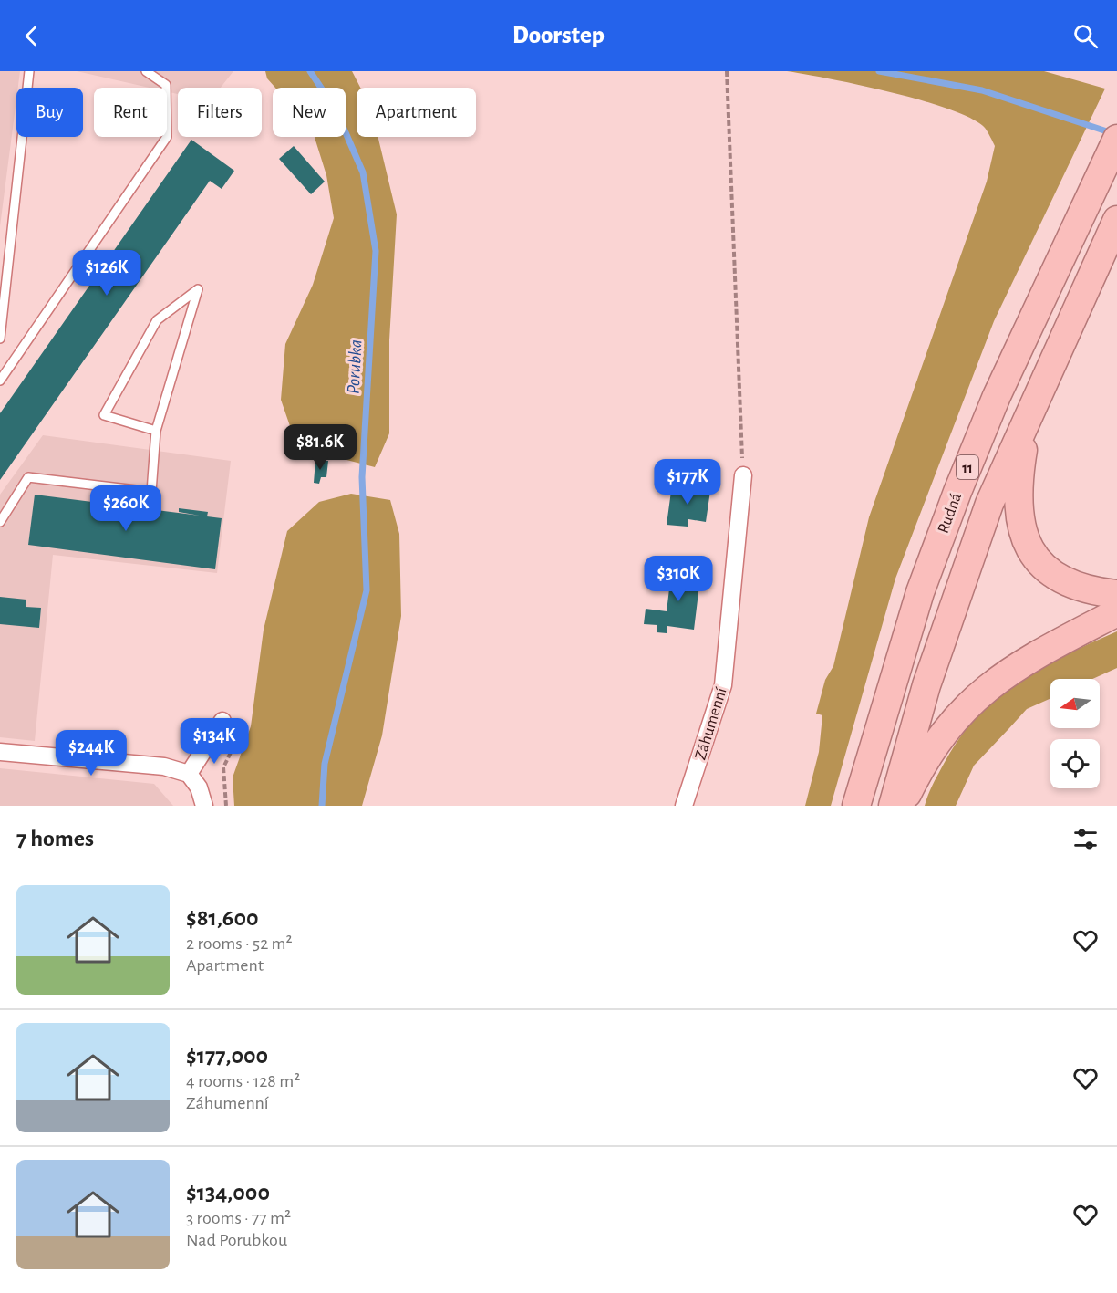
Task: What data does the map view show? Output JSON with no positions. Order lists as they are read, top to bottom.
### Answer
{
  "streets": {
    "highway": ["11", "Rudná"],
    "street": ["Záhumenní"]
  },
  "water": ["Porubka"],
  "north": "left",
  "page": {
    "header": "Doorstep",
    "chip": [
      "Buy",
      "Rent",
      "Filters",
      "New",
      "Apartment"
    ],
    "price": [
      "$126K",
      "$81.6K",
      "$177K",
      "$260K",
      "$310K",
      "$134K",
      "$244K"
    ],
    "heading": "7 homes",
    "list": [
      {
        "name": "$81,600",
        "note": "2 rooms · 52 m² · Apartment"
      },
      {
        "name": "$177,000",
        "note": "4 rooms · 128 m² · Záhumenní"
      },
      {
        "name": "$134,000",
        "note": "3 rooms · 77 m² · Nad Porubkou"
      }
    ]
  }
}
